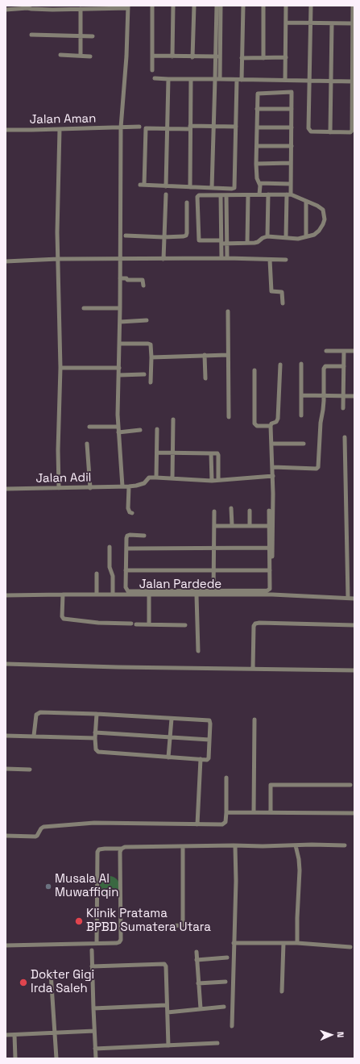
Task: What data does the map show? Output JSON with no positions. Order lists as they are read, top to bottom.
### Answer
{
  "streets": {
    "street": ["Jalan Aman", "Jalan Adil", "Jalan Pardede"]
  },
  "places": ["Musala Al Muwaffiqin", "Klinik Pratama BPBD Sumatera Utara", "Dokter Gigi Irda Saleh"],
  "north": "right"
}
